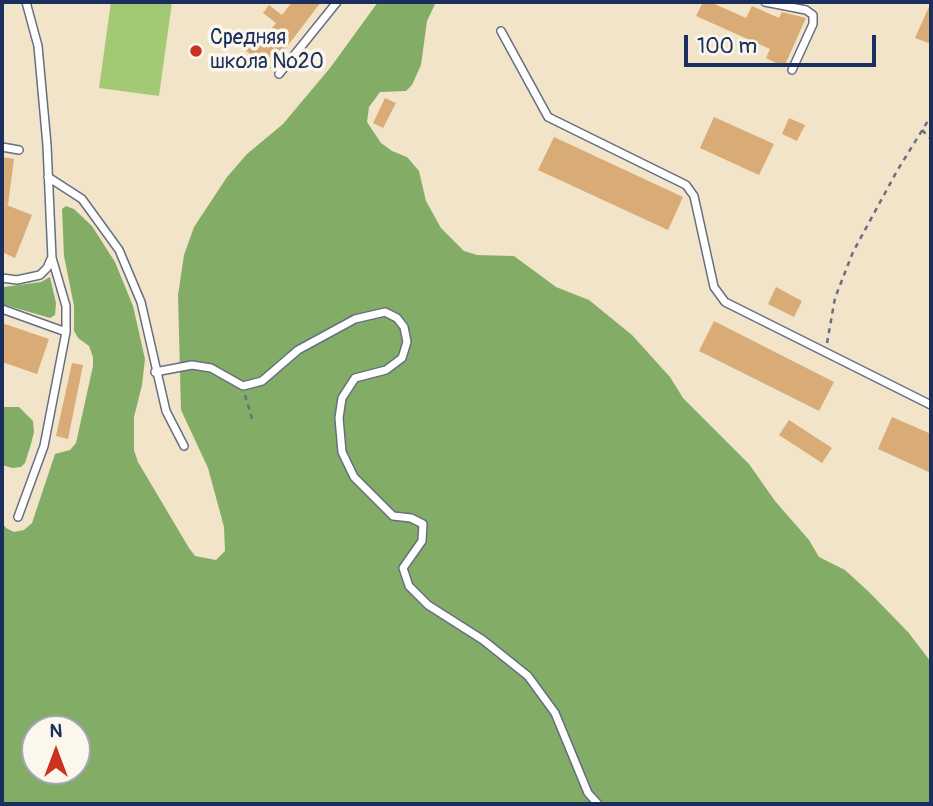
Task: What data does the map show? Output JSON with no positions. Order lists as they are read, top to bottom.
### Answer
{
  "places": ["Средняя школа №20"],
  "scale_bar": "100 m",
  "north": "top"
}
